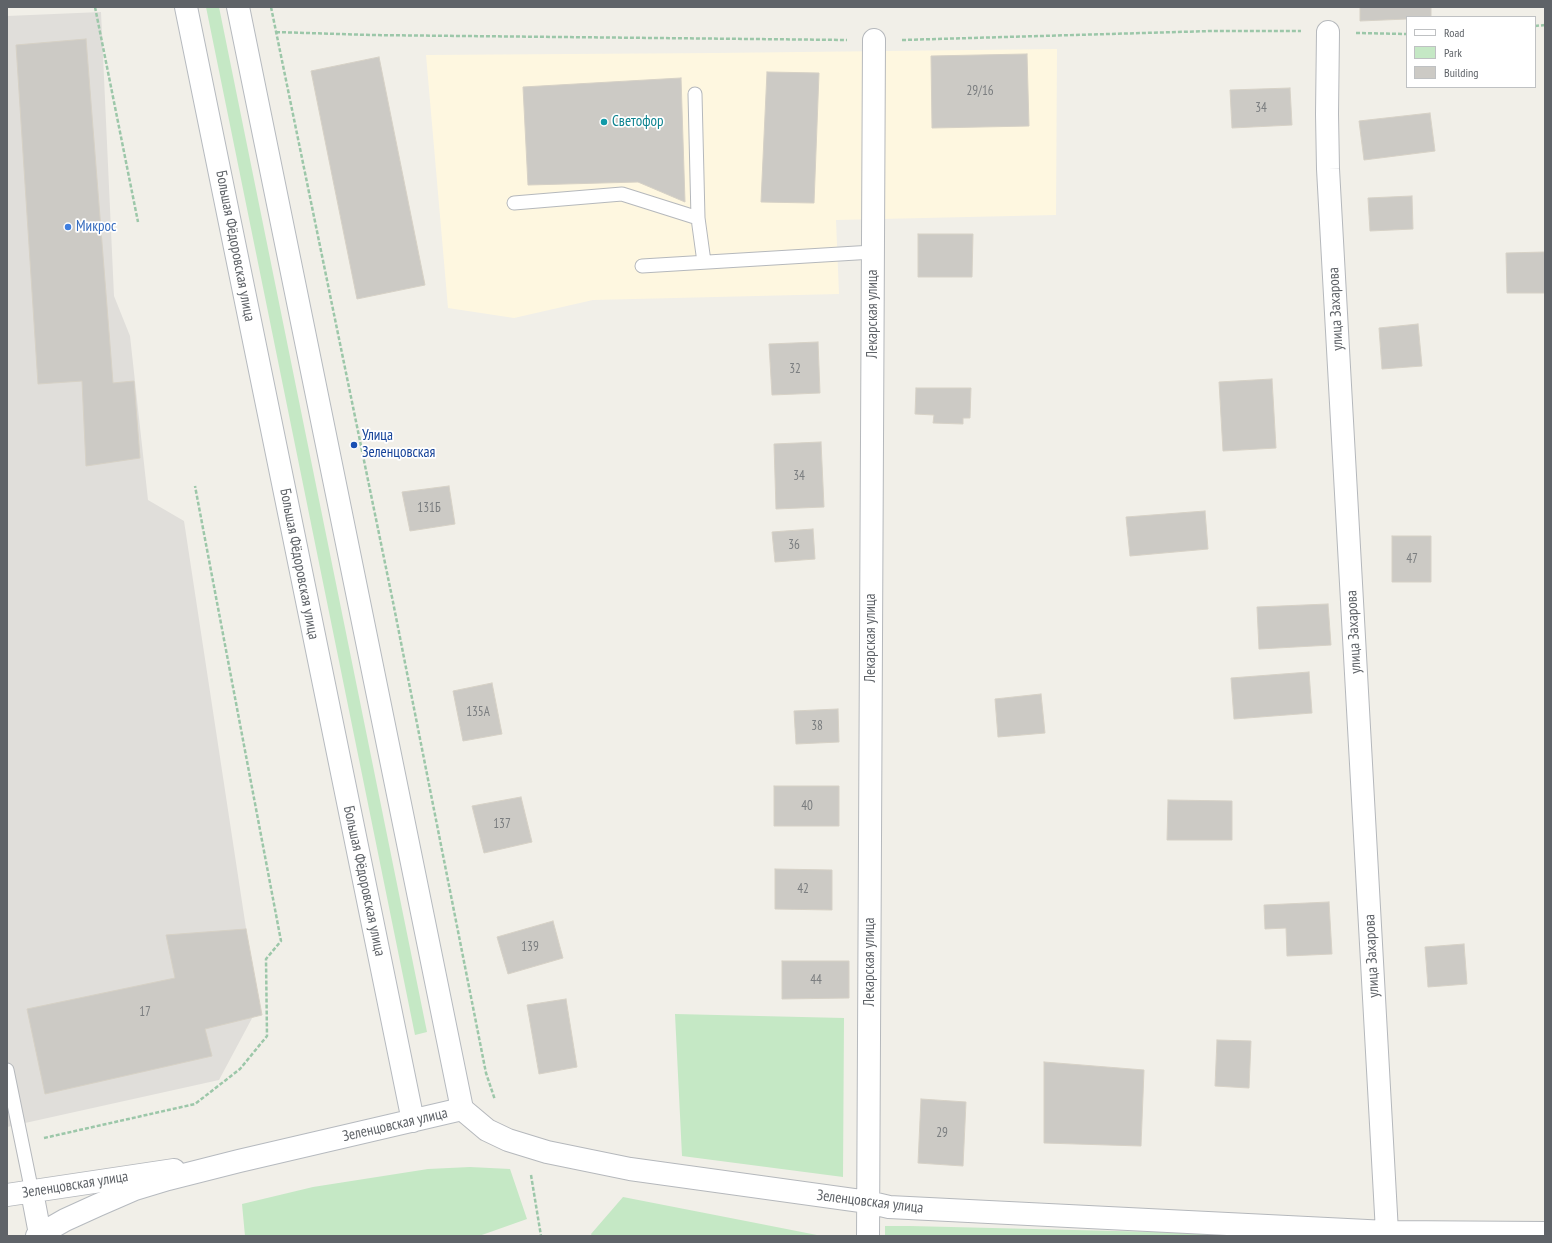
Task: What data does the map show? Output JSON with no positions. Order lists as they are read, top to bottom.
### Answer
{
  "streets": {
    "street": [
      "Большая Фёдоровская улица",
      "улица Захарова",
      "Лекарская улица",
      "Зеленцовская улица"
    ]
  },
  "crossings": [
    ["Большая Фёдоровская улица", "Зеленцовская улица"],
    ["улица Захарова", "Зеленцовская улица"],
    ["Лекарская улица", "Зеленцовская улица"]
  ],
  "places": ["Светофор", "Микрос", "Улица Зеленцовская"],
  "house_numbers": [
    "29/16",
    "34",
    "32",
    "34",
    "131Б",
    "36",
    "47",
    "135А",
    "38",
    "40",
    "137",
    "42",
    "139",
    "44",
    "17",
    "29"
  ],
  "legend": ["Road", "Park", "Building"]
}
